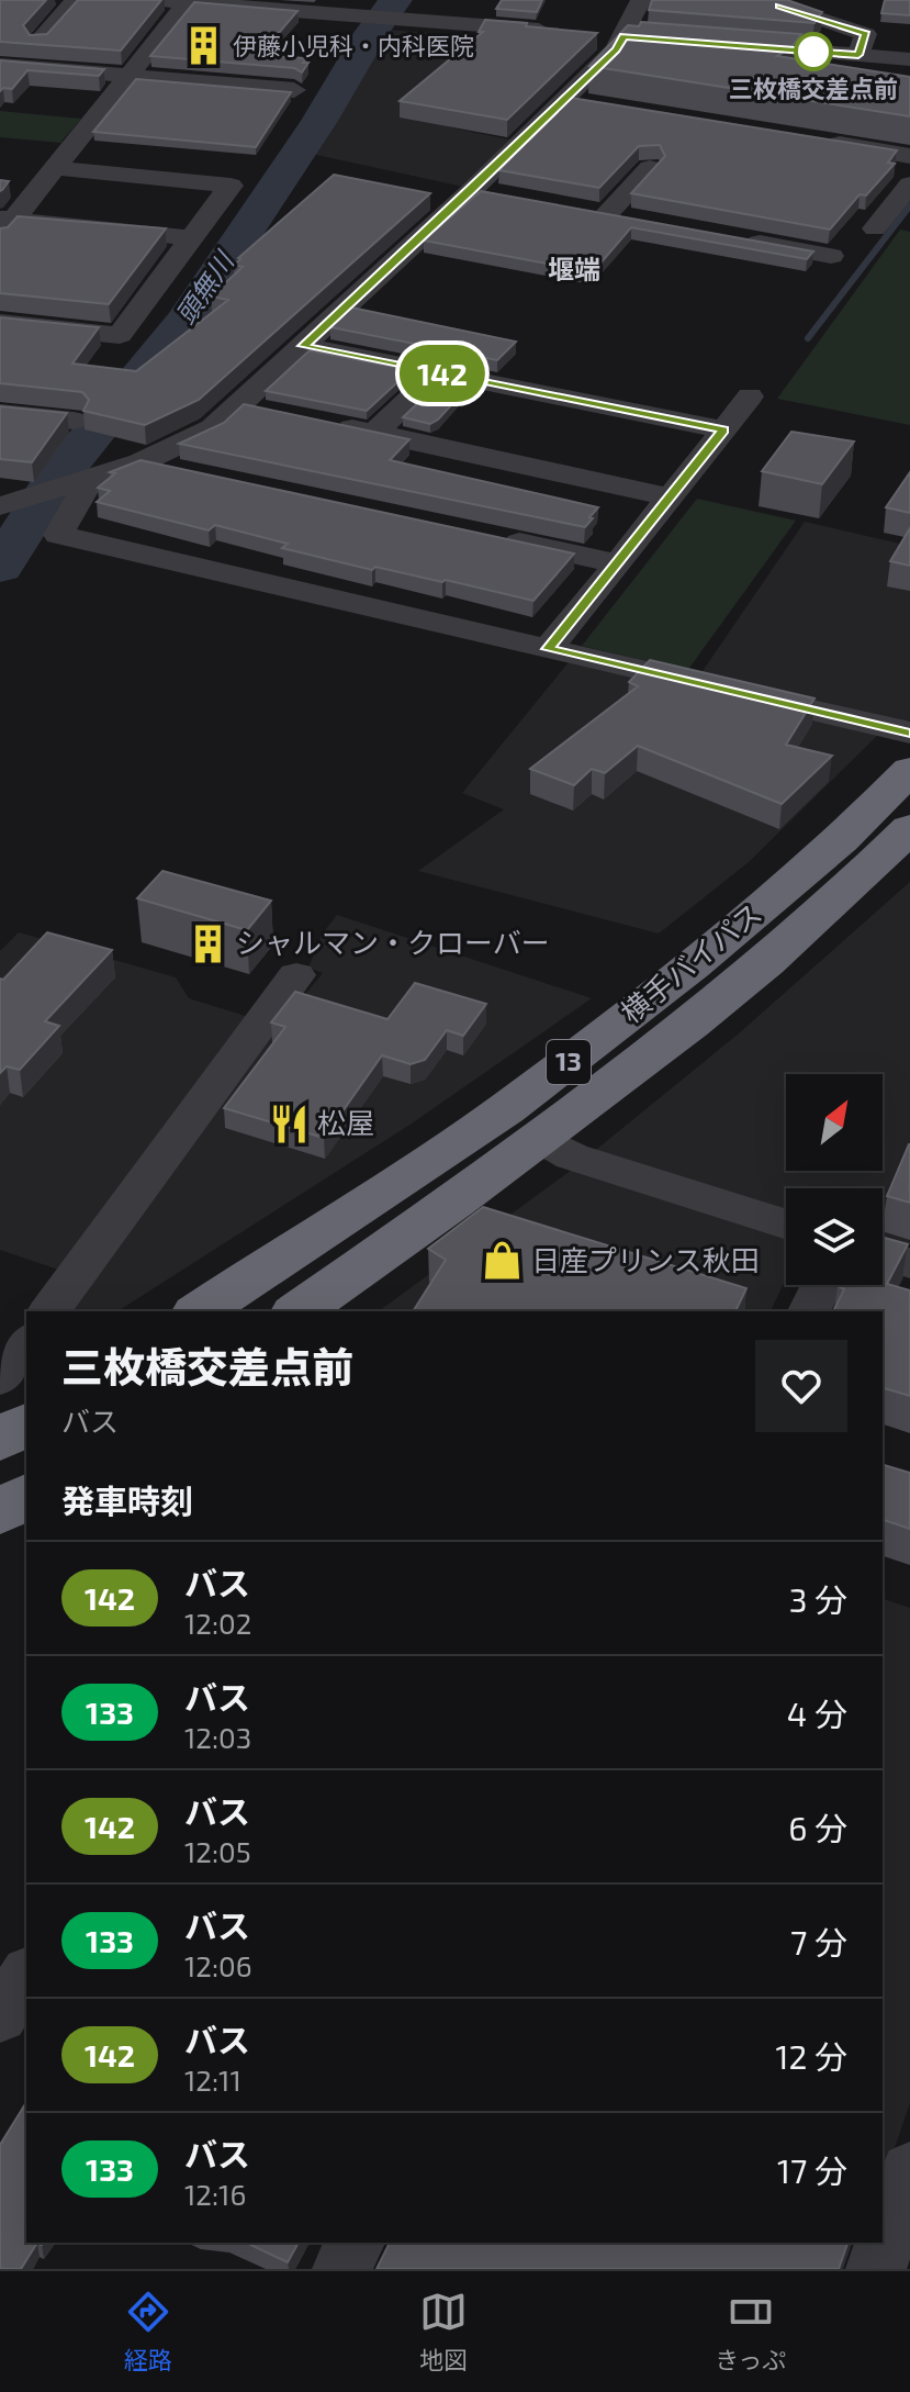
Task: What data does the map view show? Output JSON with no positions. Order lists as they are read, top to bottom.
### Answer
{
  "streets": {
    "highway": ["横手バイパス", "13"]
  },
  "districts": ["堰端"],
  "water": ["頭無川"],
  "places": {
    "building": ["伊藤小児科・内科医院", "シャルマン・クローバー"],
    "other": ["三枚橋交差点前"],
    "restaurant": ["松屋"],
    "shop": ["日産プリンス秋田"]
  },
  "lines": ["bus line 142"],
  "north": "top right",
  "page": {
    "on_map": "142",
    "heading": [
      ["三枚橋交差点前", "バス"],
      "発車時刻"
    ],
    "list": [
      {
        "mark": "142",
        "name": "バス",
        "note": "12:02",
        "value": "3 分"
      },
      {
        "mark": "133",
        "name": "バス",
        "note": "12:03",
        "value": "4 分"
      },
      {
        "mark": "142",
        "name": "バス",
        "note": "12:05",
        "value": "6 分"
      },
      {
        "mark": "133",
        "name": "バス",
        "note": "12:06",
        "value": "7 分"
      },
      {
        "mark": "142",
        "name": "バス",
        "note": "12:11",
        "value": "12 分"
      },
      {
        "mark": "133",
        "name": "バス",
        "note": "12:16",
        "value": "17 分"
      }
    ],
    "tabs": ["経路", "地図", "きっぷ"]
  }
}
